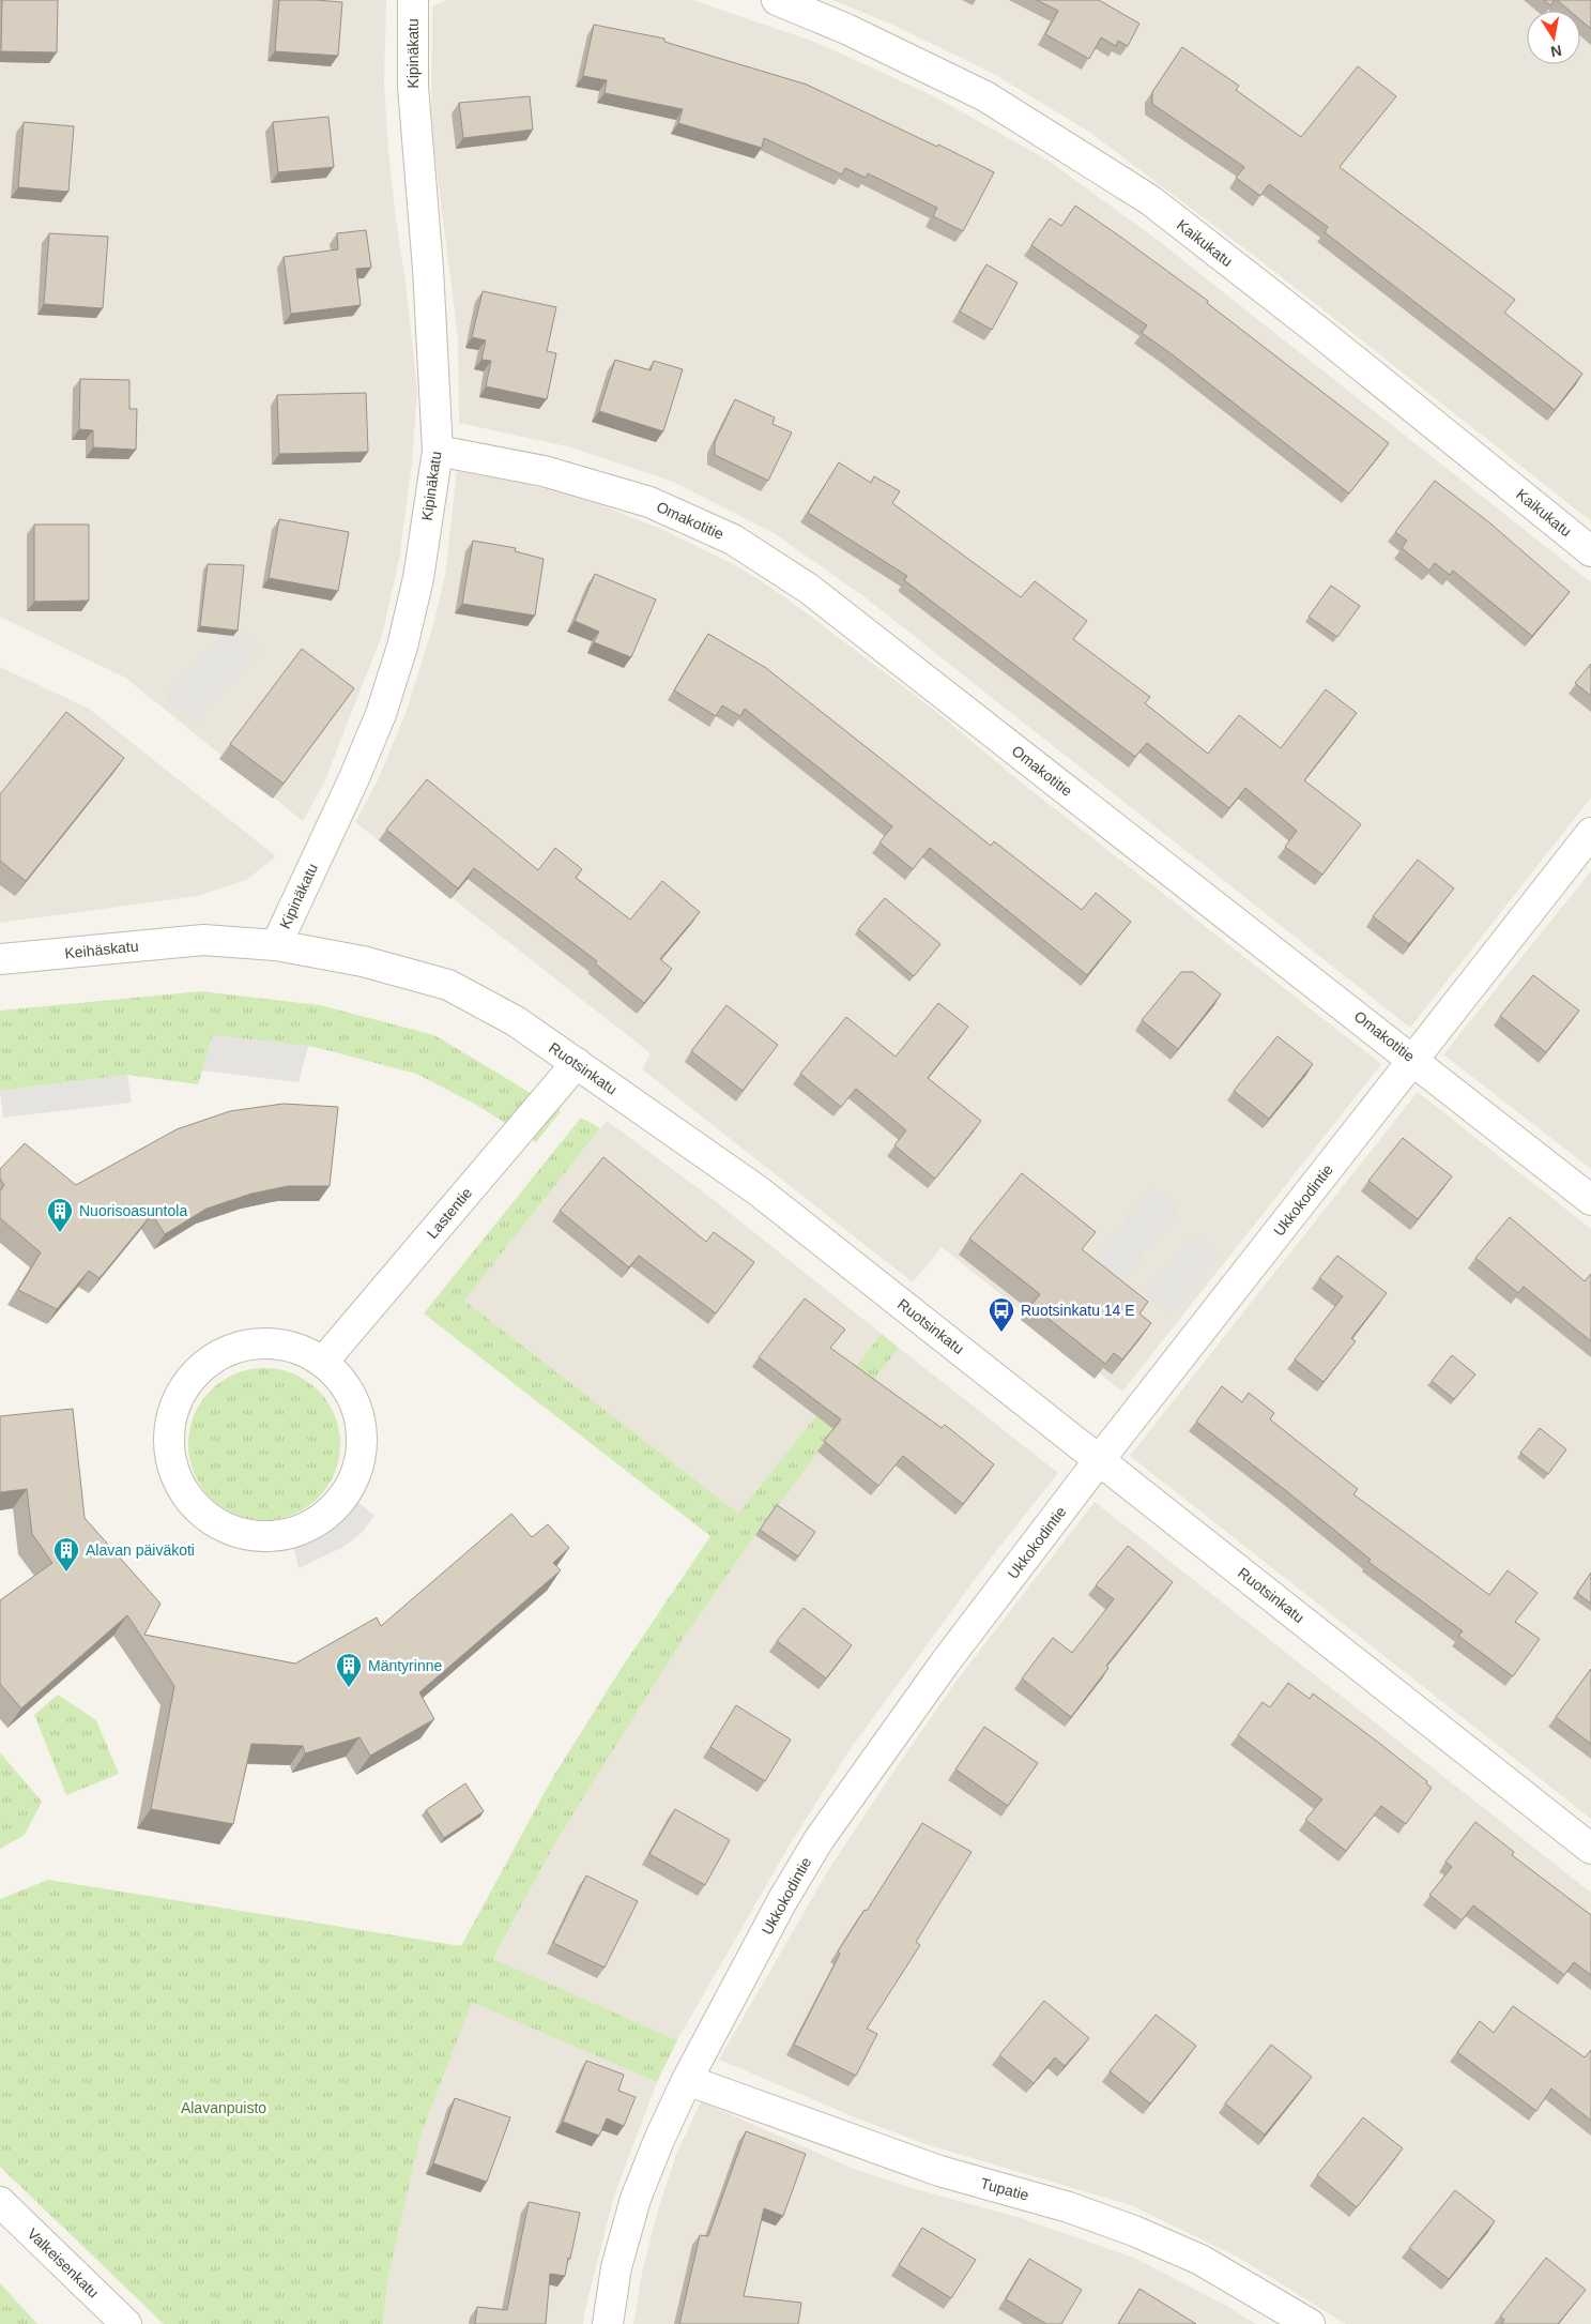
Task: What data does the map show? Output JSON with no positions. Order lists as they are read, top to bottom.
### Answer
{
  "streets": {
    "street": [
      "Kipinäkatu",
      "Kaikukatu",
      "Omakotitie",
      "Keihäskatu",
      "Ruotsinkatu",
      "Ukkokodintie",
      "Lastentie",
      "Tupatie",
      "Valkeisenkatu"
    ]
  },
  "crossings": [
    ["Kipinäkatu", "Omakotitie"],
    ["Kipinäkatu", "Ruotsinkatu"],
    ["Omakotitie", "Ukkokodintie"],
    ["Keihäskatu", "Ruotsinkatu"],
    ["Ruotsinkatu", "Ukkokodintie"],
    ["Ruotsinkatu", "Lastentie"],
    ["Ukkokodintie", "Tupatie"]
  ],
  "parks": ["Alavanpuisto"],
  "places": {
    "building": ["Nuorisoasuntola", "Alavan päiväkoti", "Mäntyrinne"],
    "bus stop": ["Ruotsinkatu 14 E"]
  },
  "north": "bottom"
}
